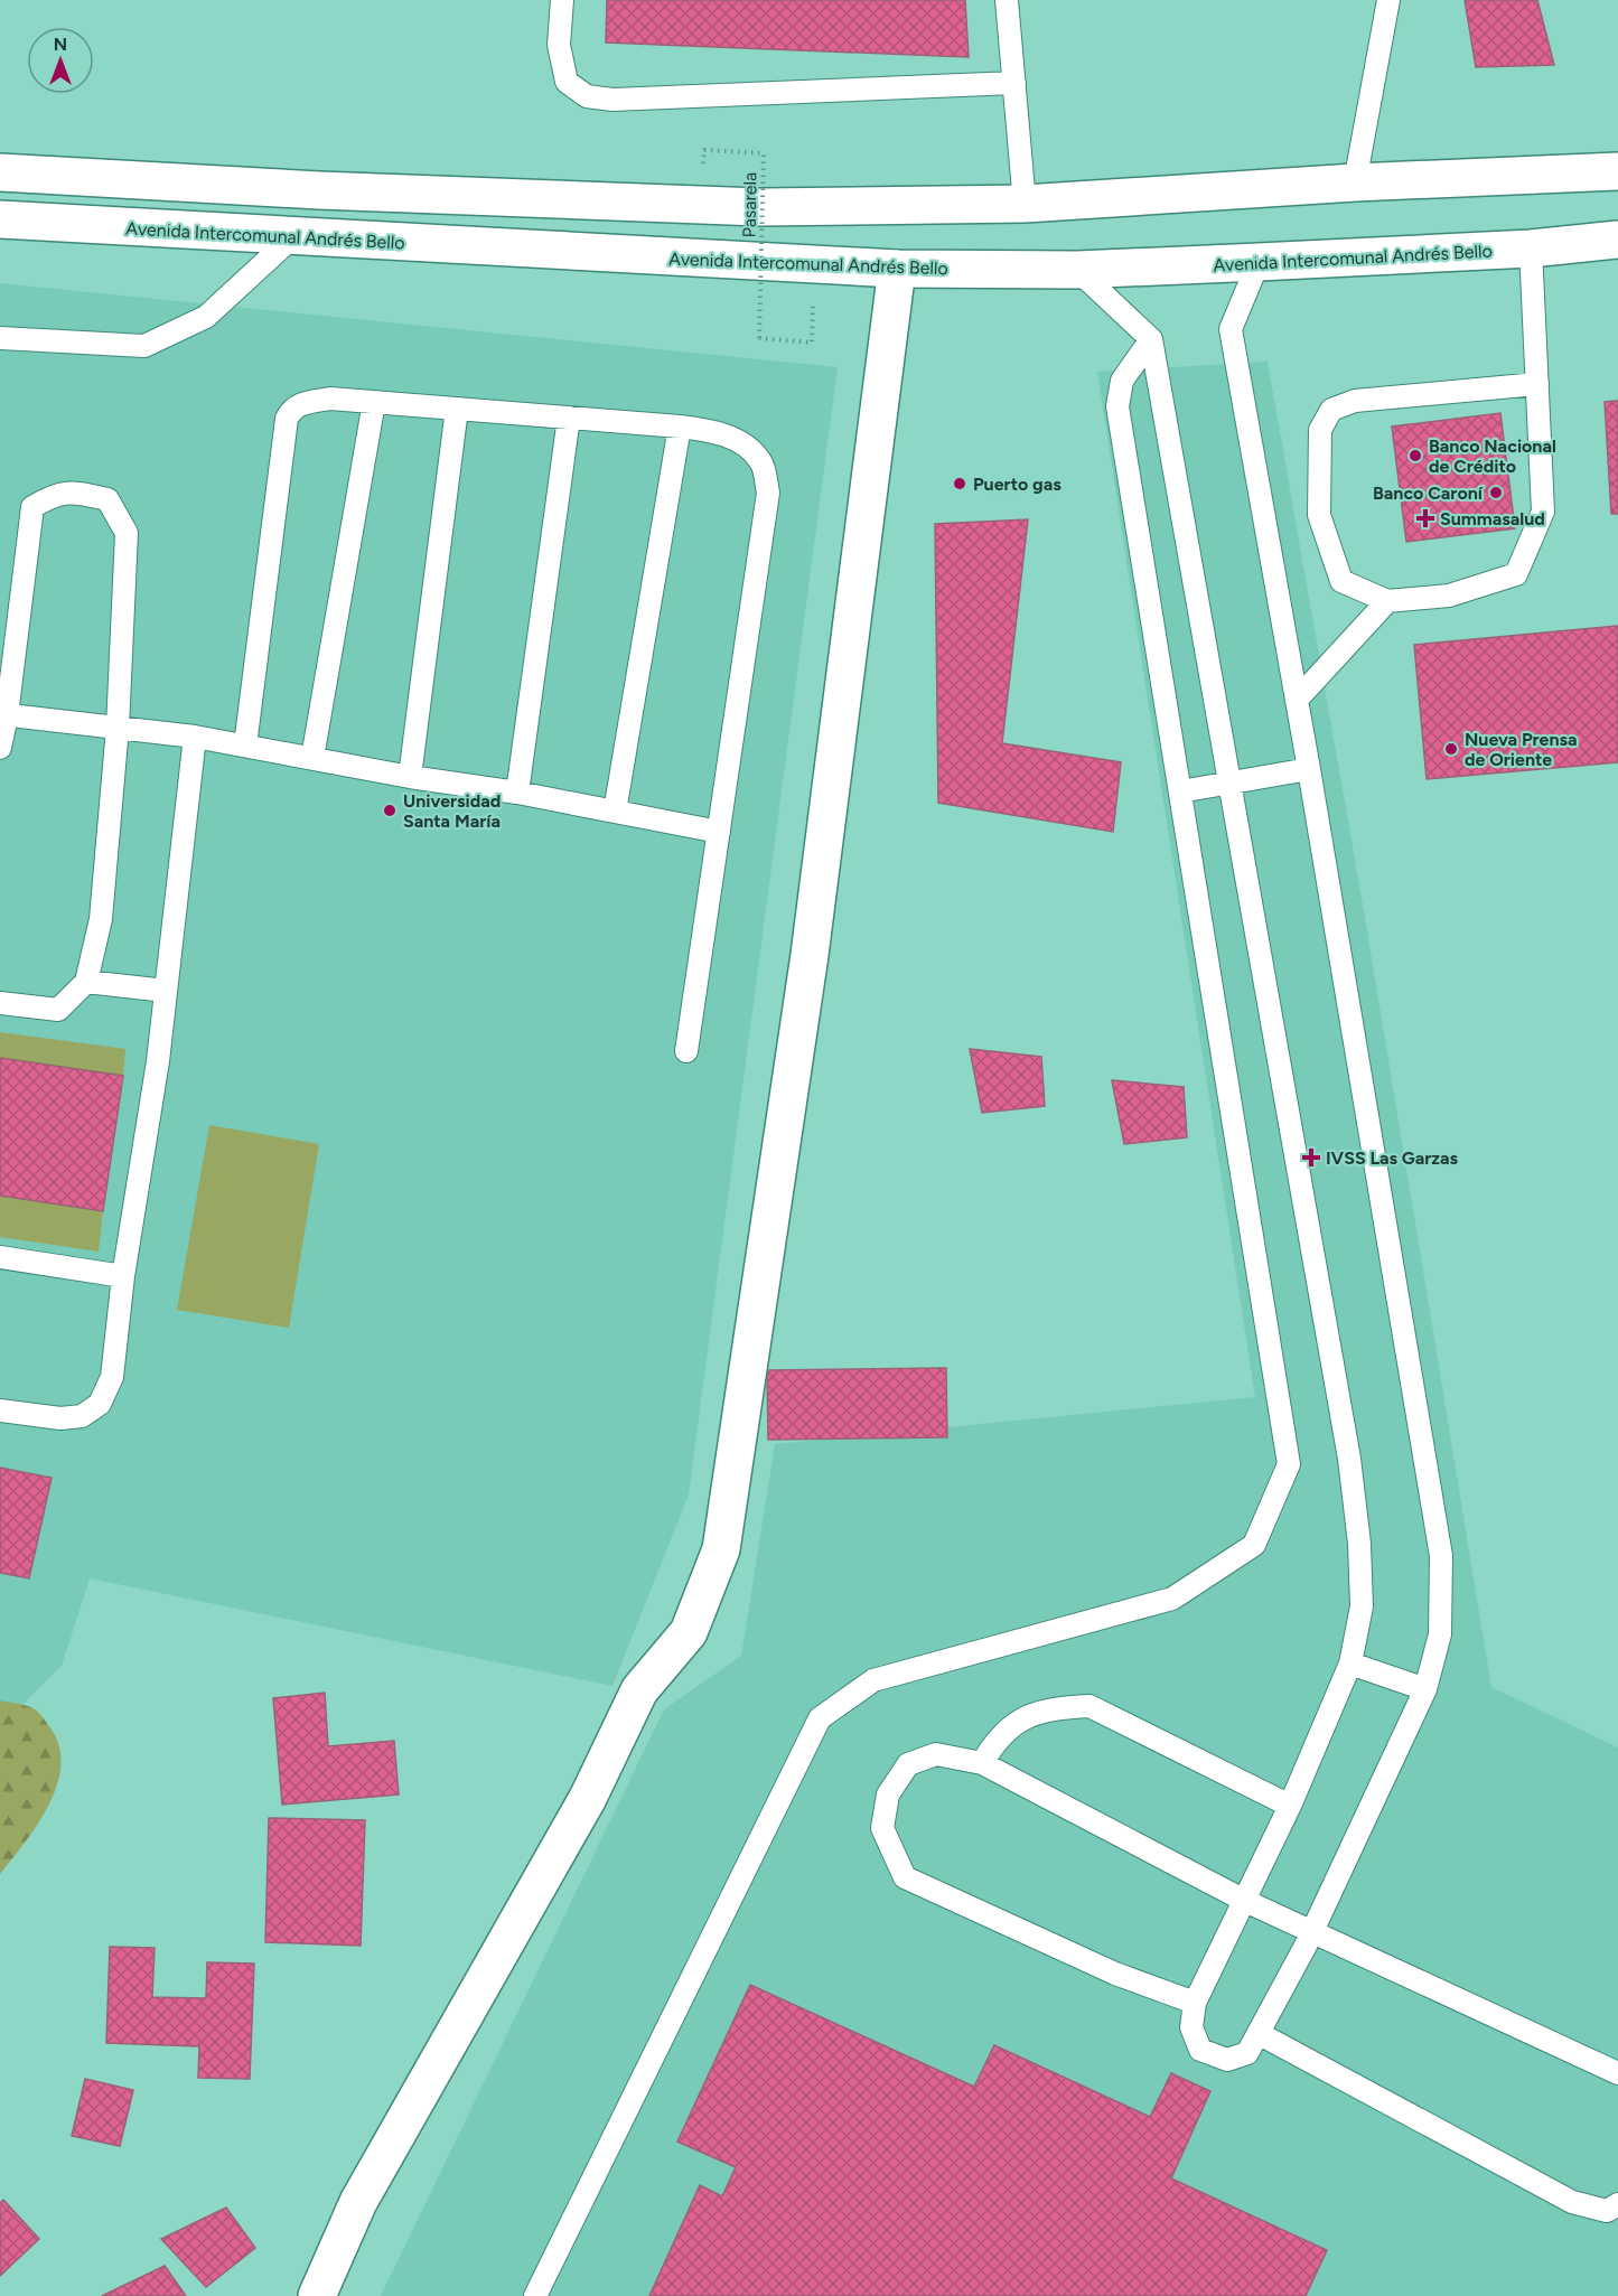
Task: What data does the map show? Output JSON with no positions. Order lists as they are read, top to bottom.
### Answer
{
  "streets": {
    "main road": ["Avenida Intercomunal Andrés Bello"],
    "path": ["Pasarela"]
  },
  "crossings": [
    ["Pasarela", "Avenida Intercomunal Andrés Bello"]
  ],
  "places": {
    "other": [
      "Banco Nacional de Crédito",
      "Puerto gas",
      "Banco Caroní",
      "Nueva Prensa de Oriente",
      "Universidad Santa María"
    ],
    "health": ["Summasalud", "IVSS Las Garzas"]
  },
  "north": "top"
}
